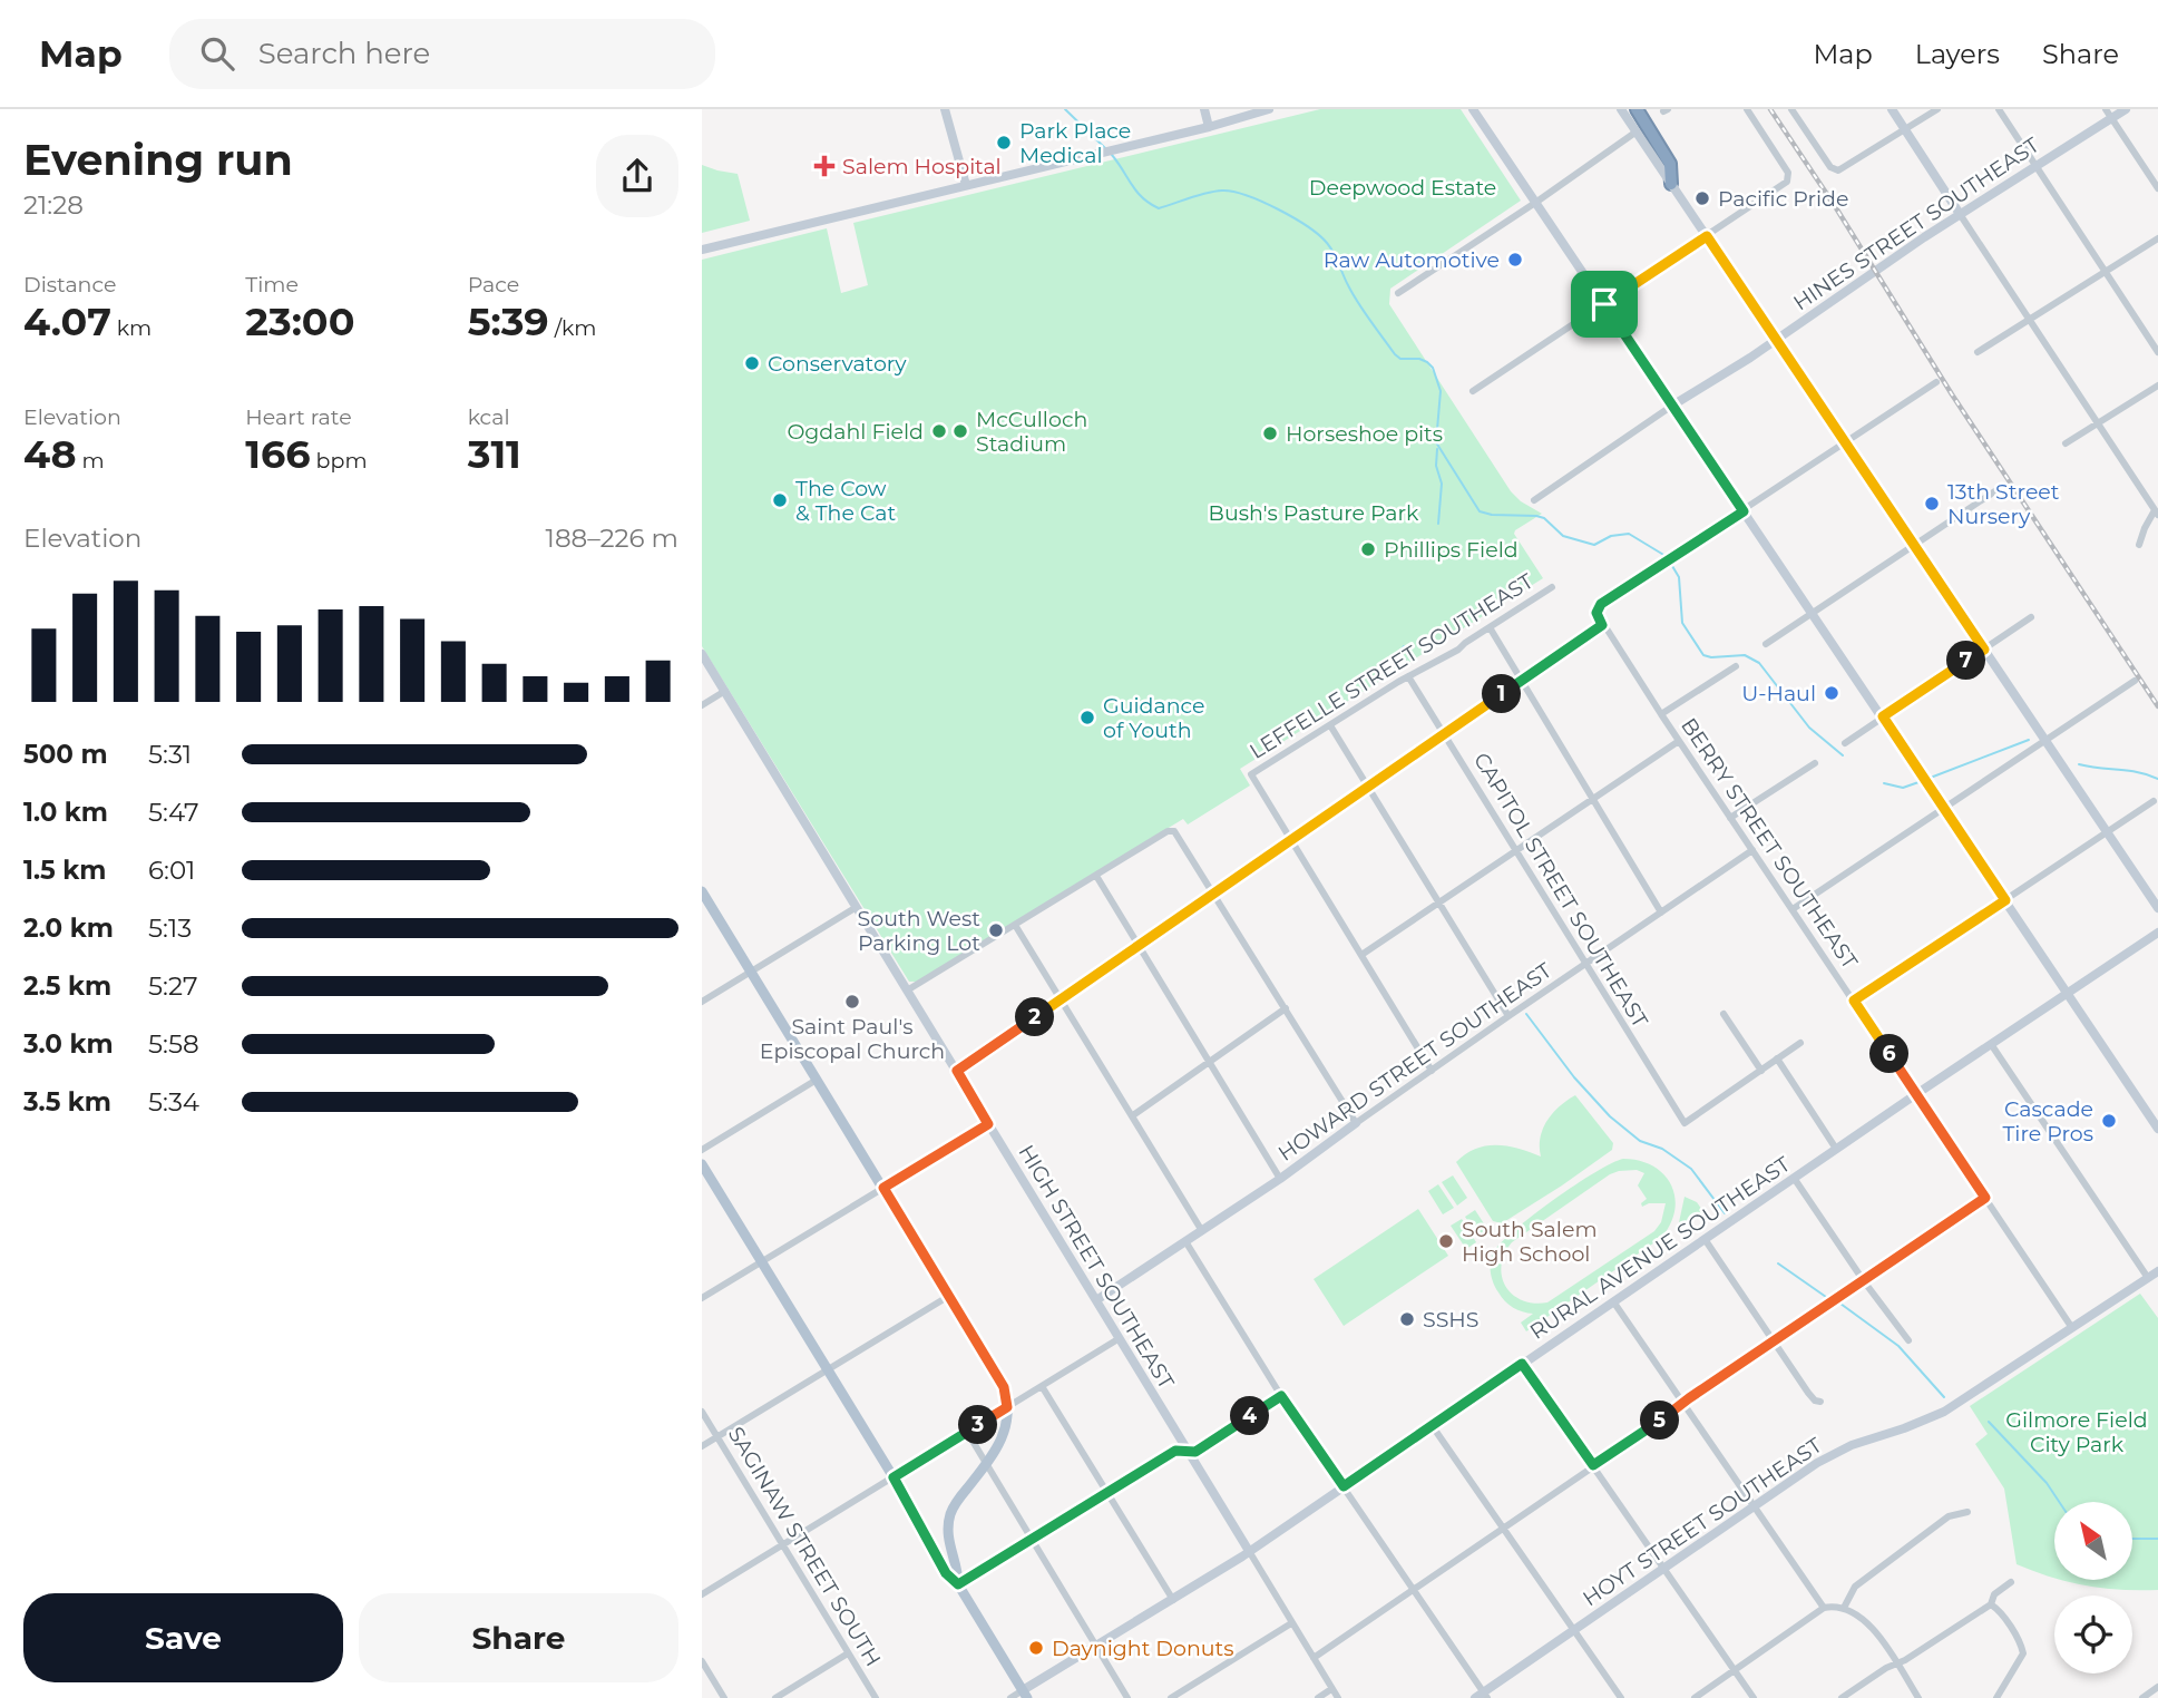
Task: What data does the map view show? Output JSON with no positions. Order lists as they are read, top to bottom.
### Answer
{
  "streets": {
    "street": [
      "HINES STREET SOUTHEAST",
      "LEFFELLE STREET SOUTHEAST",
      "BERRY STREET SOUTHEAST",
      "CAPITOL STREET SOUTHEAST",
      "HOWARD STREET SOUTHEAST",
      "RURAL AVENUE SOUTHEAST",
      "HIGH STREET SOUTHEAST",
      "HOYT STREET SOUTHEAST",
      "SAGINAW STREET SOUTH"
    ]
  },
  "crossings": [
    ["LEFFELLE STREET SOUTHEAST", "CAPITOL STREET SOUTHEAST"],
    ["BERRY STREET SOUTHEAST", "HOWARD STREET SOUTHEAST"],
    ["BERRY STREET SOUTHEAST", "RURAL AVENUE SOUTHEAST"],
    ["BERRY STREET SOUTHEAST", "HOYT STREET SOUTHEAST"],
    ["CAPITOL STREET SOUTHEAST", "HOWARD STREET SOUTHEAST"],
    ["HOWARD STREET SOUTHEAST", "HIGH STREET SOUTHEAST"],
    ["RURAL AVENUE SOUTHEAST", "HIGH STREET SOUTHEAST"]
  ],
  "parks": ["Deepwood Estate", "Bush's Pasture Park", "Gilmore Field City Park"],
  "places": {
    "other": [
      "Park Place Medical",
      "Pacific Pride",
      "Raw Automotive",
      "Conservatory",
      "Ogdahl Field",
      "McCulloch Stadium",
      "Horseshoe pits",
      "The Cow & The Cat",
      "13th Street Nursery",
      "Phillips Field",
      "U-Haul",
      "Guidance of Youth",
      "South West Parking Lot",
      "Saint Paul's Episcopal Church",
      "Cascade Tire Pros",
      "South Salem High School",
      "SSHS",
      "Daynight Donuts"
    ],
    "health": ["Salem Hospital"]
  },
  "north": "top left",
  "page": {
    "header": "Map",
    "search": "Search here",
    "nav": ["Map", "Layers", "Share"],
    "heading": ["Evening run", "21:28"],
    "stats": [
      ["Distance", "4.07 km"],
      ["Time", "23:00"],
      ["Pace", "5:39 /km"],
      ["Elevation", "48 m"],
      ["Heart rate", "166 bpm"],
      ["kcal", "311"]
    ],
    "chart": ["Elevation", "188–226 m"],
    "pins": [
      "7",
      "1",
      "2",
      "6",
      "4",
      "5",
      "3"
    ],
    "list": [
      {
        "name": "500 m",
        "note": "5:31"
      },
      {
        "name": "1.0 km",
        "note": "5:47"
      },
      {
        "name": "1.5 km",
        "note": "6:01"
      },
      {
        "name": "2.0 km",
        "note": "5:13"
      },
      {
        "name": "2.5 km",
        "note": "5:27"
      },
      {
        "name": "3.0 km",
        "note": "5:58"
      },
      {
        "name": "3.5 km",
        "note": "5:34"
      }
    ],
    "buttons": ["Save", "Share"]
  }
}
